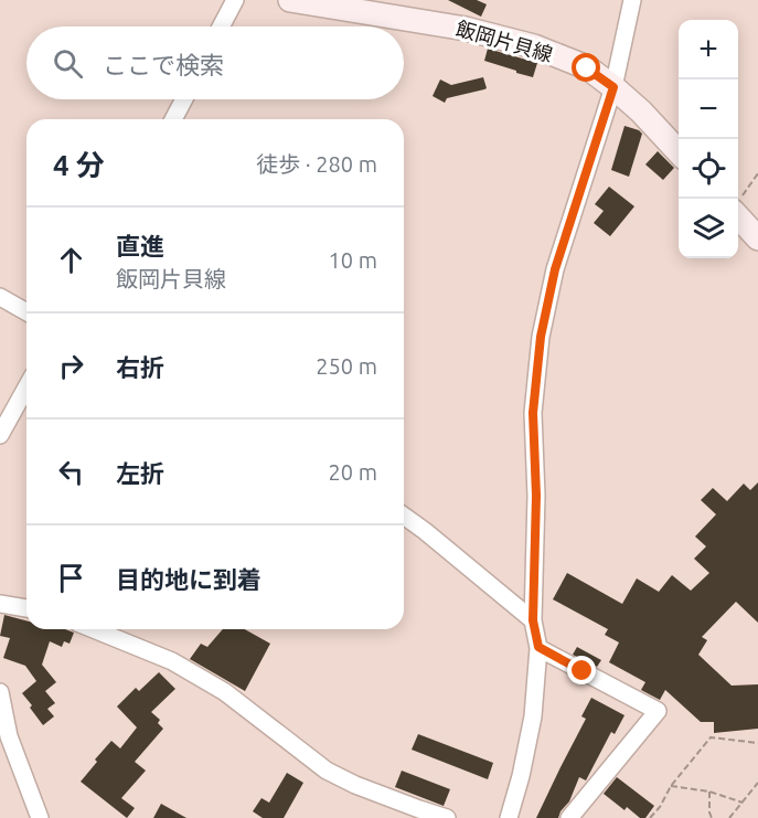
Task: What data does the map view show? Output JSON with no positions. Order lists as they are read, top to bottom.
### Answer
{
  "streets": {
    "main road": ["飯岡片貝線"]
  },
  "page": {
    "map_buttons": ["+", "−"],
    "search": "ここで検索",
    "heading": ["4 分", "徒歩 · 280 m"],
    "list": [
      ["直進", "飯岡片貝線", "10 m"],
      ["右折", "250 m"],
      ["左折", "20 m"],
      "目的地に到着"
    ]
  }
}
